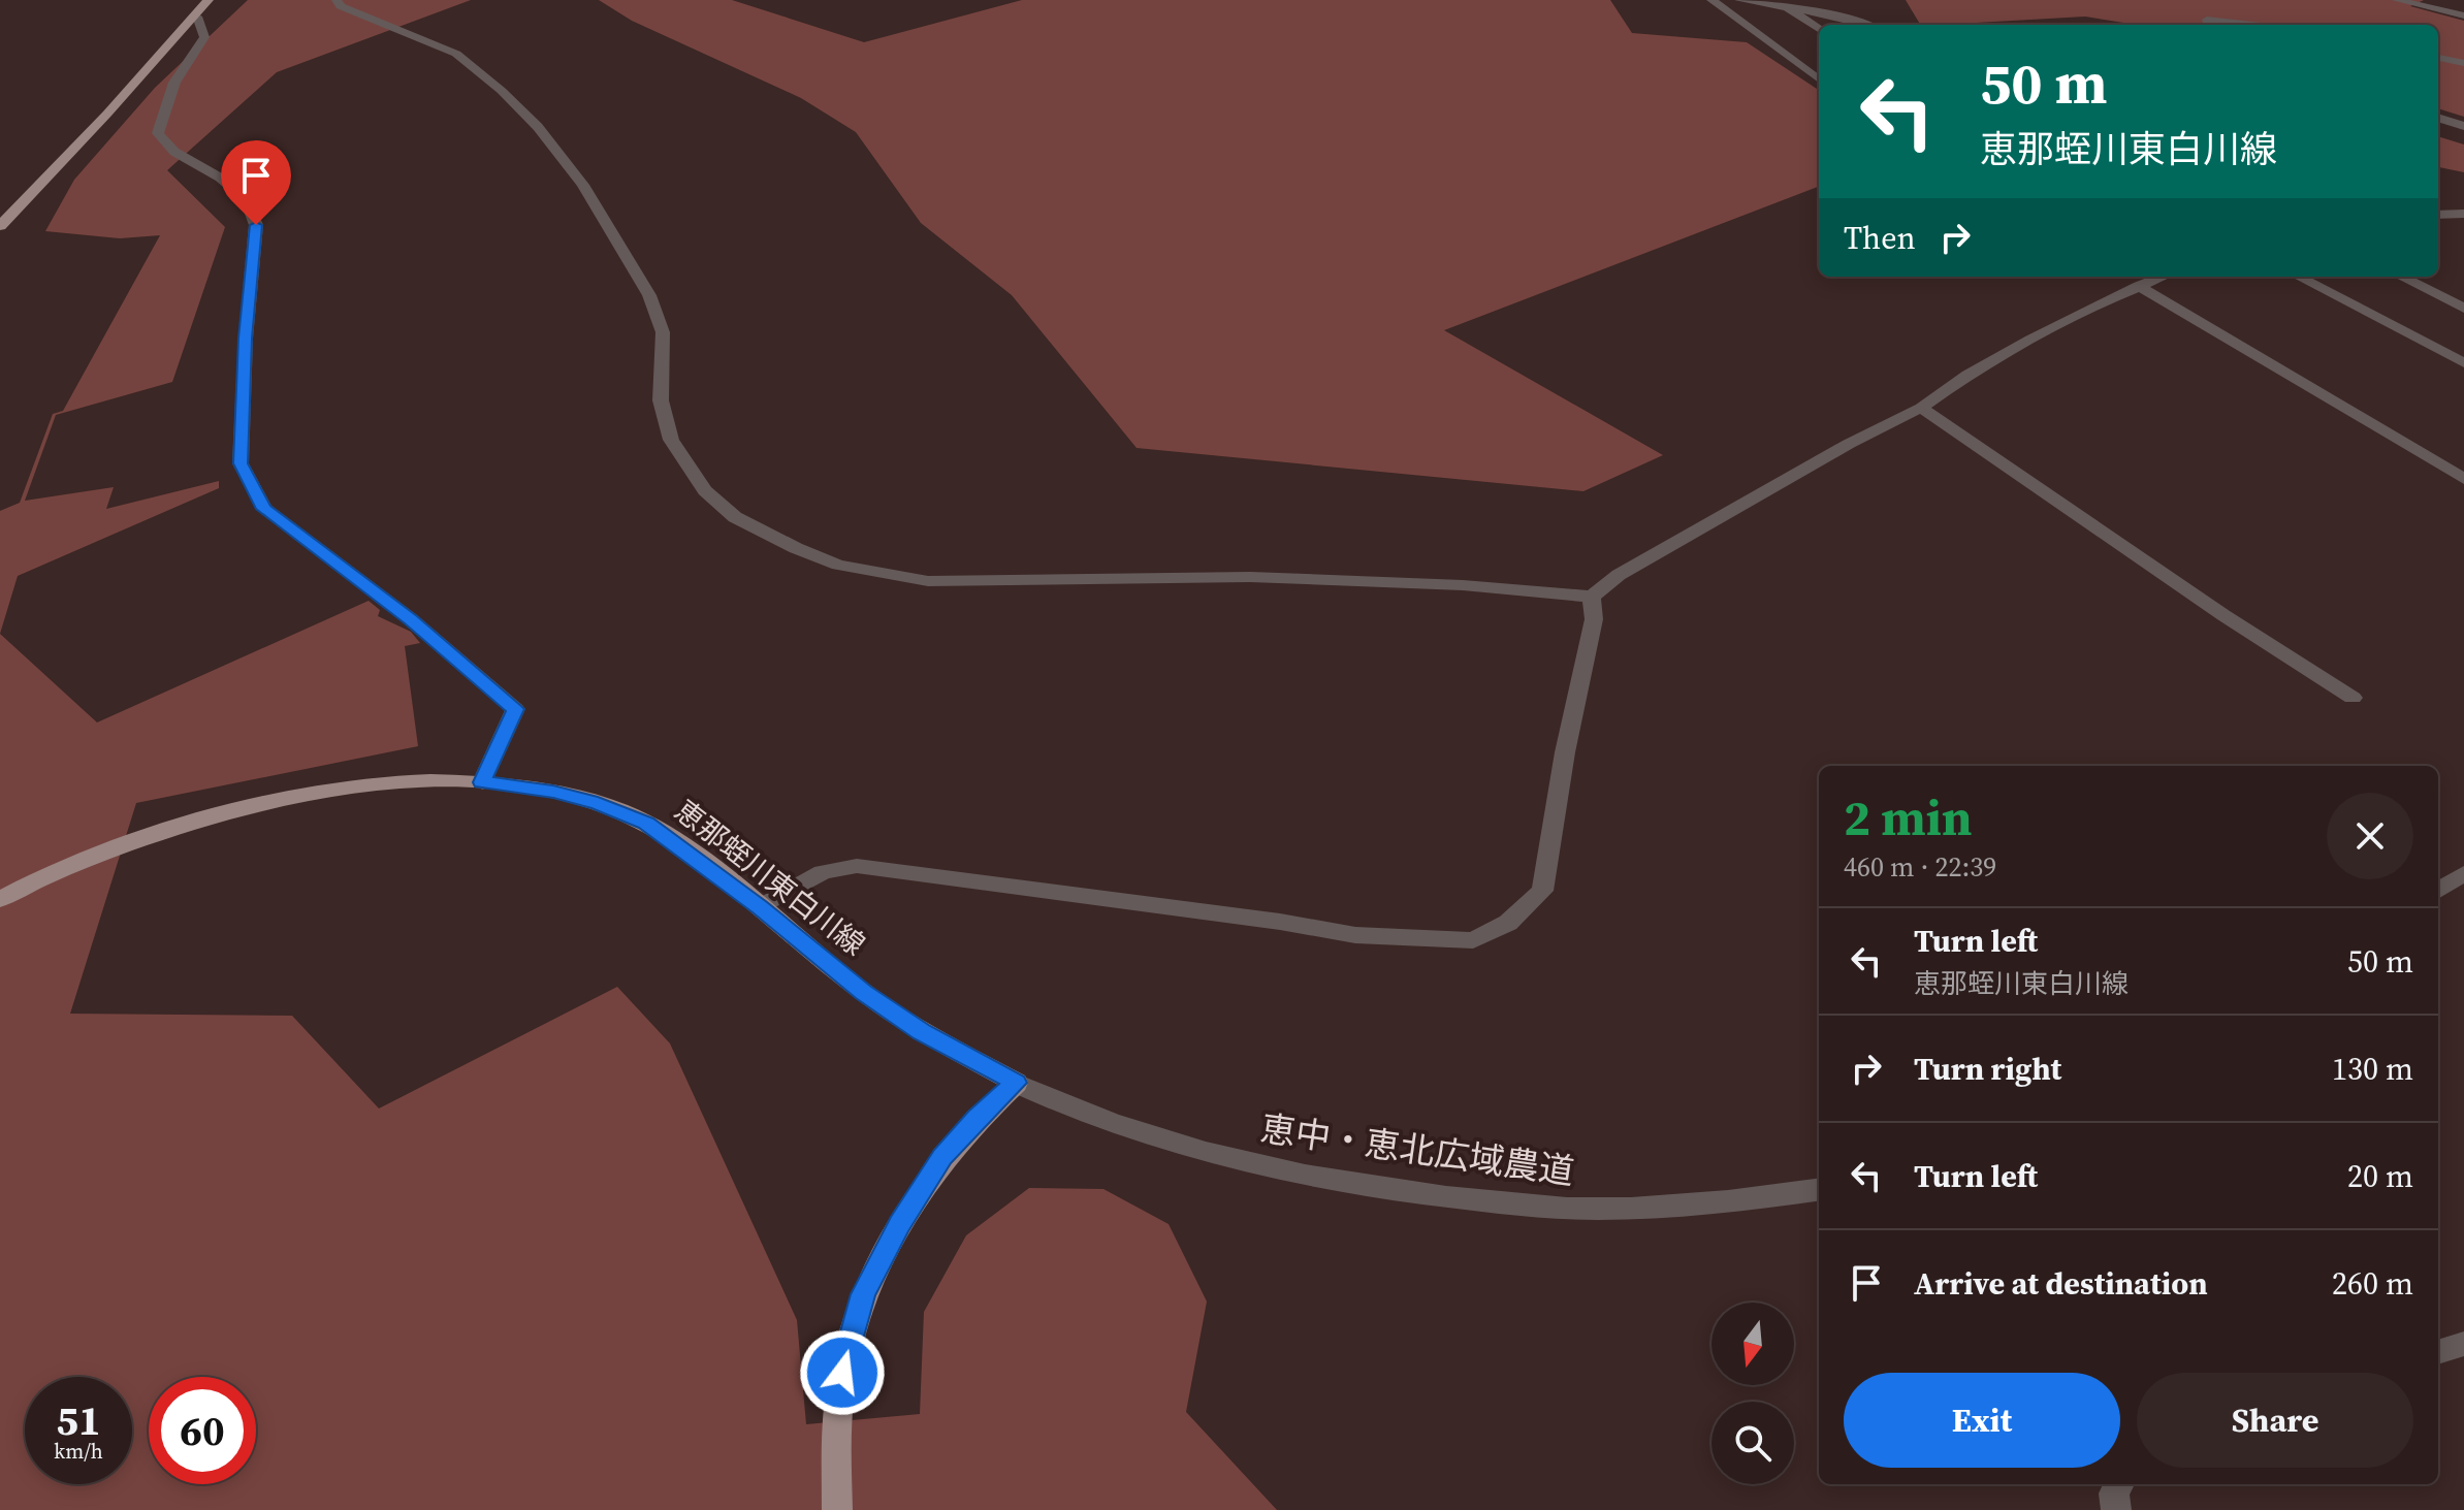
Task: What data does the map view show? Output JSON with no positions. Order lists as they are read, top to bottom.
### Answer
{
  "streets": {
    "main road": ["恵那蛭川東白川線"],
    "street": ["恵中・恵北広域農道"]
  },
  "crossings": [
    ["恵那蛭川東白川線", "恵中・恵北広域農道"]
  ],
  "north": "bottom",
  "page": {
    "turn": ["50 m", "恵那蛭川東白川線"],
    "then": "Then",
    "heading": ["2 min", "460 m · 22:39"],
    "list": [
      {
        "name": "Turn left",
        "note": "恵那蛭川東白川線",
        "value": "50 m"
      },
      {
        "name": "Turn right",
        "value": "130 m"
      },
      {
        "name": "Turn left",
        "value": "20 m"
      },
      {
        "name": "Arrive at destination",
        "value": "260 m"
      }
    ],
    "buttons": ["Exit", "Share"],
    "speed": "51 km/h",
    "limit": "60"
  }
}
